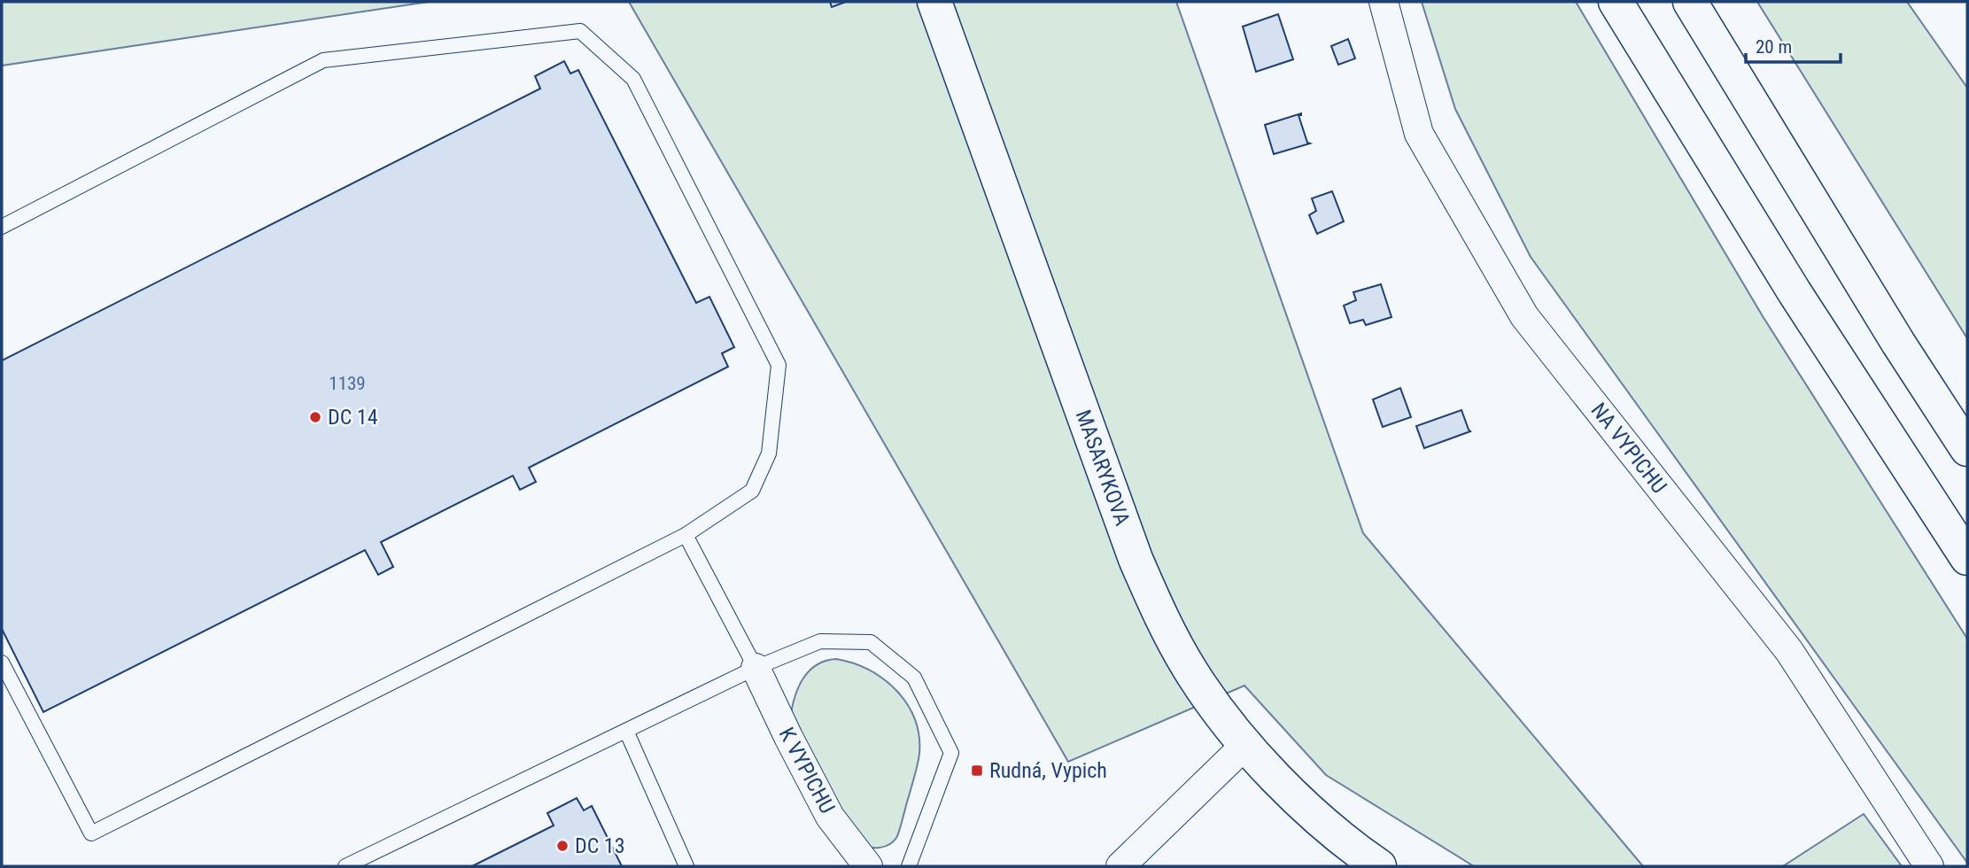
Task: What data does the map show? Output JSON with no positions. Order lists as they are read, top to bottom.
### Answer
{
  "streets": {
    "main road": ["MASARYKOVA"],
    "street": ["NA VYPICHU", "K VYPICHU"]
  },
  "places": {
    "other": ["DC 14", "DC 13"],
    "transit": ["Rudná, Vypich"]
  },
  "house_numbers": ["1139"],
  "scale_bar": "20 m"
}
